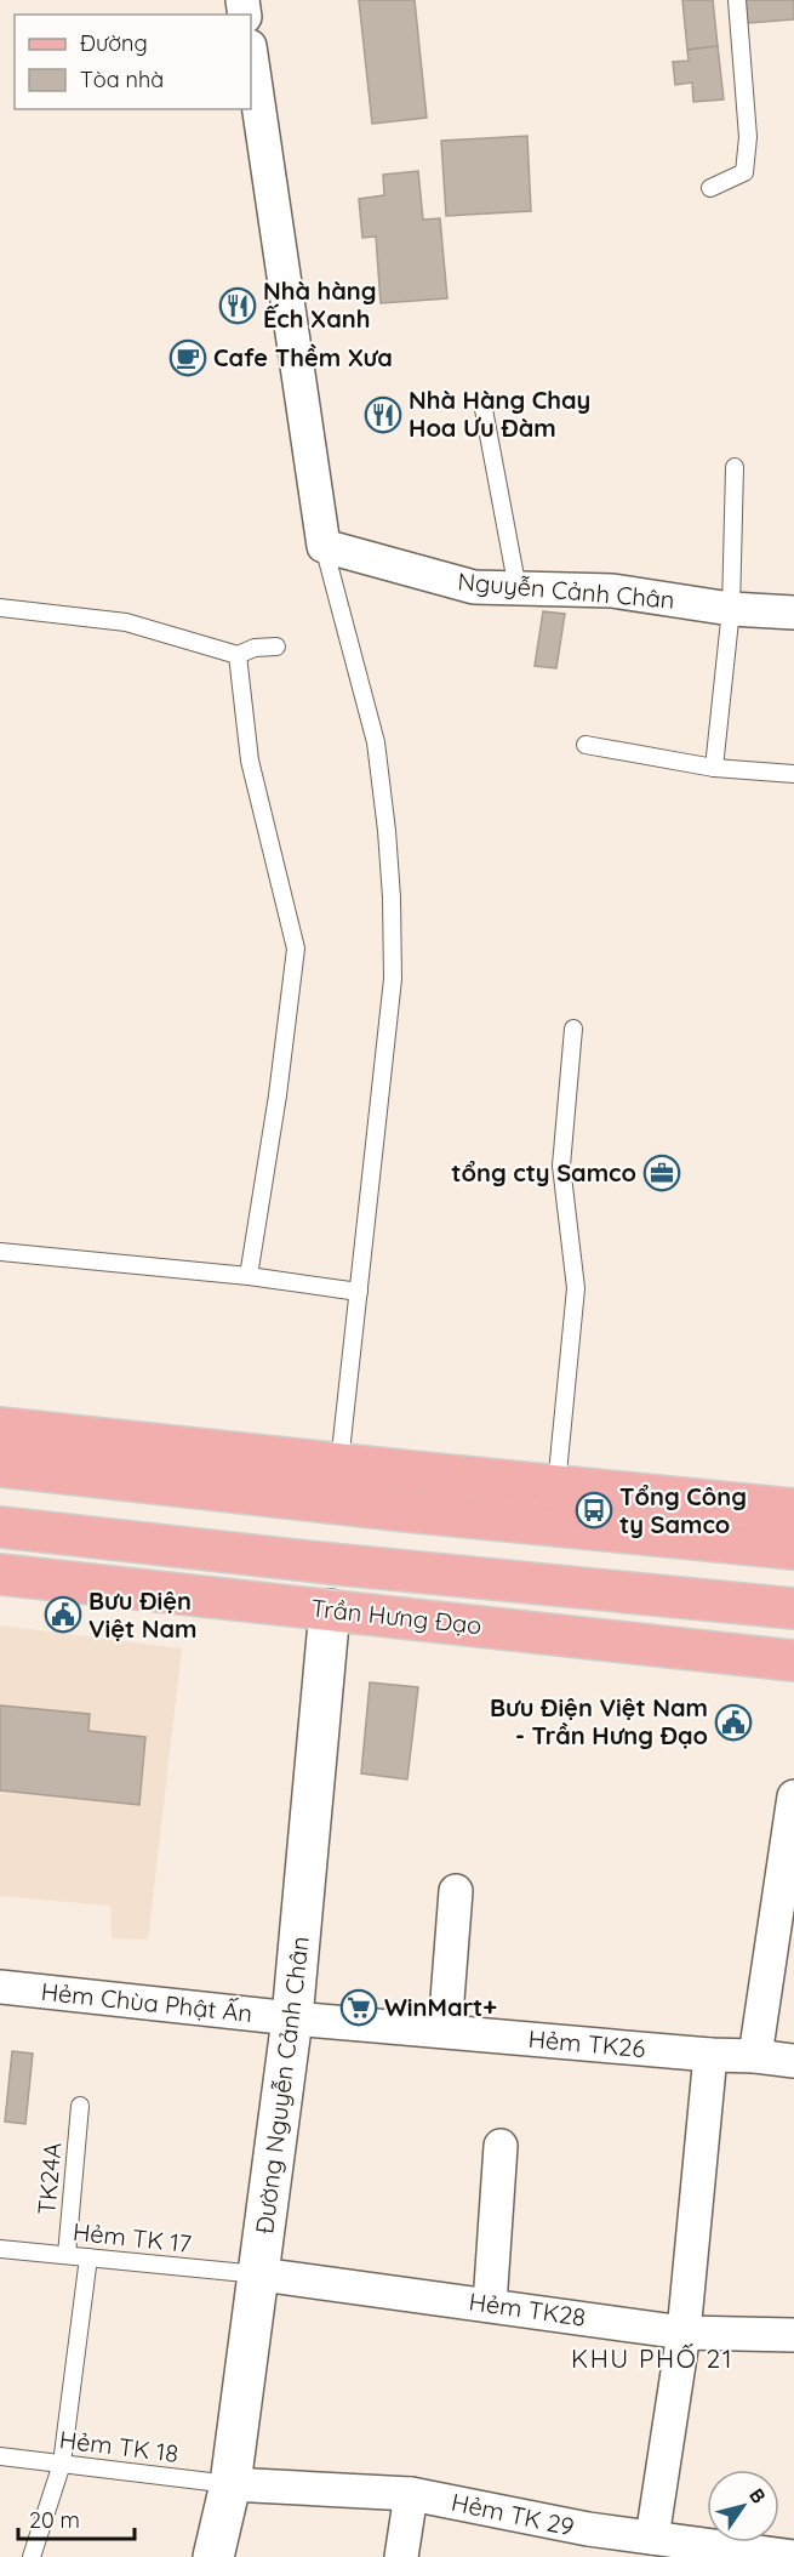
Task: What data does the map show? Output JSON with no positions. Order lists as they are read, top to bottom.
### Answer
{
  "streets": {
    "main road": ["Trần Hưng Đạo"],
    "street": [
      "Nguyễn Cảnh Chân",
      "Hẻm Chùa Phật Ấn",
      "Hẻm TK26",
      "Đường Nguyễn Cảnh Chân",
      "Hẻm TK28",
      "Hẻm TK 29"
    ],
    "lane": ["TK24A", "Hẻm TK 17", "Hẻm TK 18"]
  },
  "crossings": [
    ["Trần Hưng Đạo", "Đường Nguyễn Cảnh Chân"],
    ["Hẻm Chùa Phật Ấn", "Hẻm TK26"],
    ["Hẻm Chùa Phật Ấn", "Đường Nguyễn Cảnh Chân"],
    ["Hẻm TK26", "Đường Nguyễn Cảnh Chân"],
    ["Đường Nguyễn Cảnh Chân", "Hẻm TK 17"],
    ["Đường Nguyễn Cảnh Chân", "Hẻm TK28"],
    ["Đường Nguyễn Cảnh Chân", "Hẻm TK 18"],
    ["Đường Nguyễn Cảnh Chân", "Hẻm TK 29"],
    ["TK24A", "Hẻm TK 17"],
    ["Hẻm TK 17", "Hẻm TK28"],
    ["Hẻm TK 18", "Hẻm TK 29"]
  ],
  "districts": ["KHU PHỐ 21"],
  "places": {
    "restaurant": ["Nhà hàng Ếch Xanh", "Nhà Hàng Chay Hoa Ưu Đàm"],
    "cafe": ["Cafe Thềm Xưa"],
    "office": ["tổng cty Samco"],
    "bus stop": ["Tổng Công ty Samco"],
    "public building": ["Bưu Điện Việt Nam", "Bưu Điện Việt Nam - Trần Hưng Đạo"],
    "supermarket": ["WinMart+"]
  },
  "legend": ["Đường", "Tòa nhà"],
  "scale_bar": "20 m",
  "north": "top right"
}
